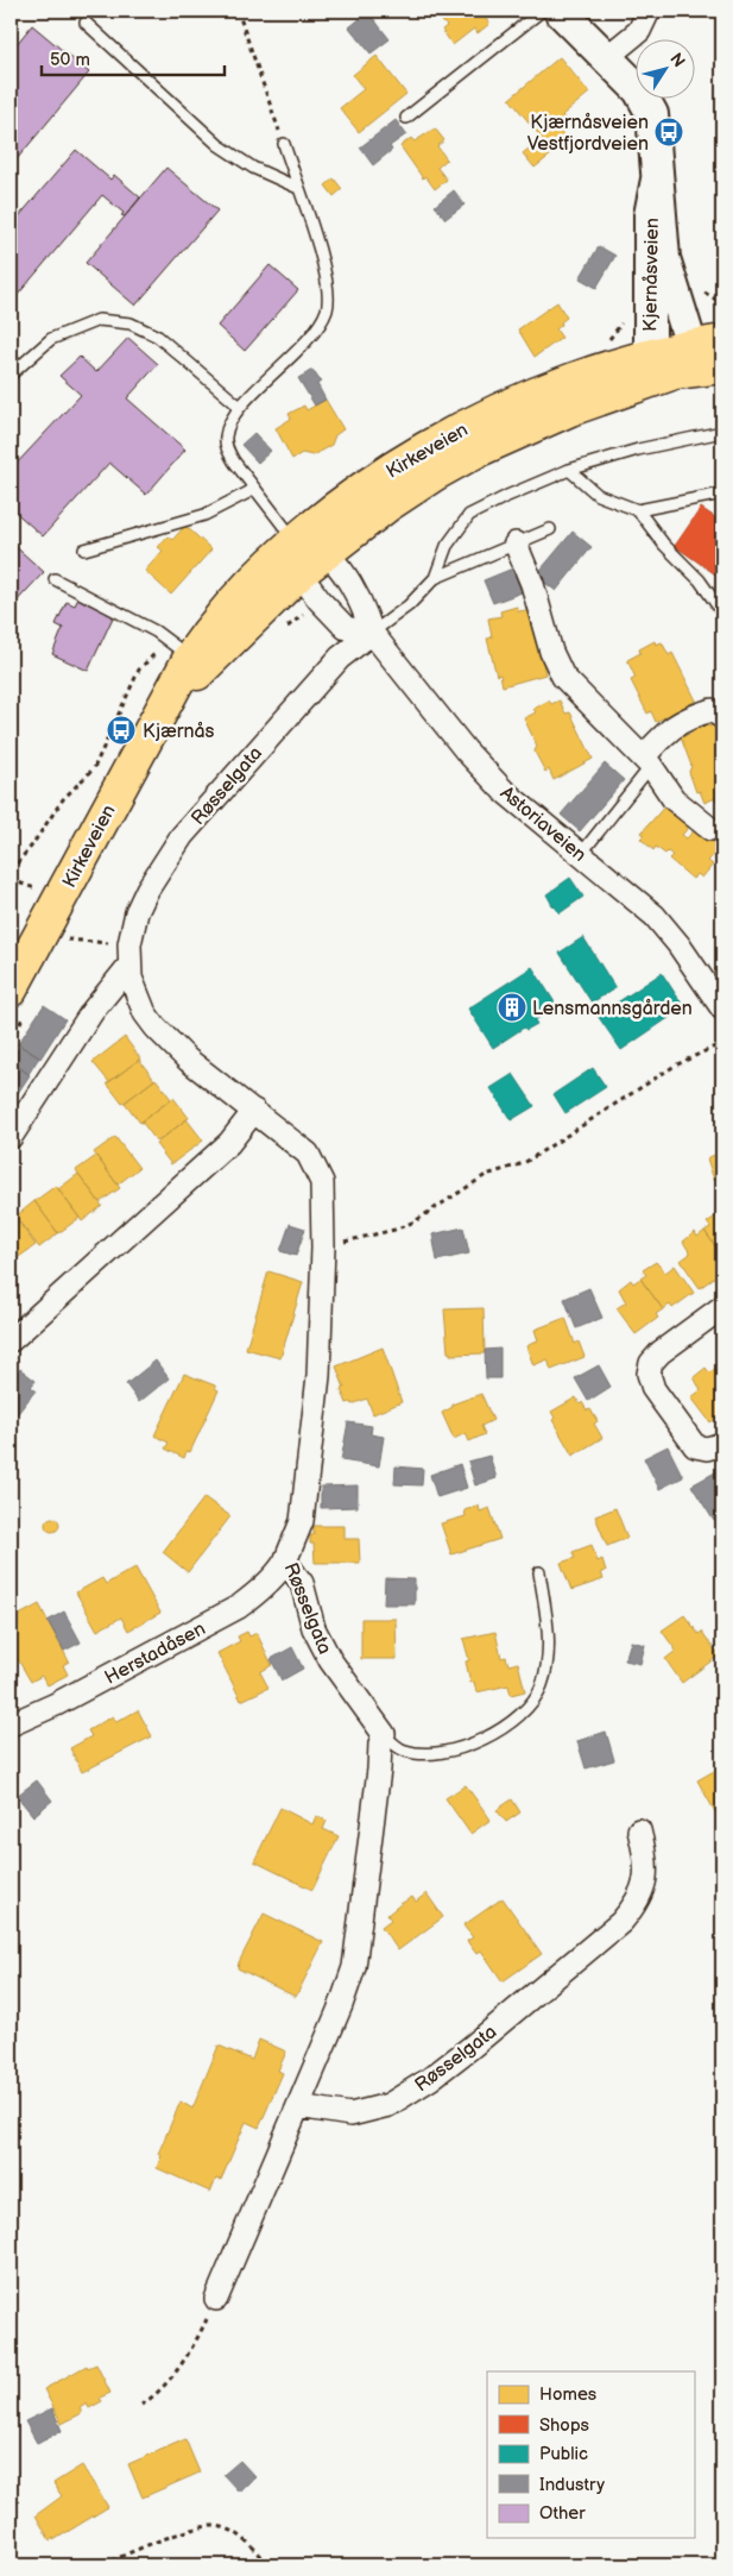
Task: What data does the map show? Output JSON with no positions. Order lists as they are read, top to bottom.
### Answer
{
  "streets": {
    "main road": ["Kjernåsveien", "Kirkeveien"],
    "street": ["Røsselgata", "Astoriaveien", "Herstadåsen"]
  },
  "crossings": [
    ["Kjernåsveien", "Kirkeveien"],
    ["Kirkeveien", "Astoriaveien"],
    ["Røsselgata", "Astoriaveien"],
    ["Røsselgata", "Herstadåsen"]
  ],
  "places": {
    "bus stop": ["Kjærnåsveien Vestfjordveien", "Kjærnås"],
    "building": ["Lensmannsgården"]
  },
  "legend": [
    "Homes",
    "Shops",
    "Public",
    "Industry",
    "Other"
  ],
  "scale_bar": "50 m",
  "north": "top right"
}
